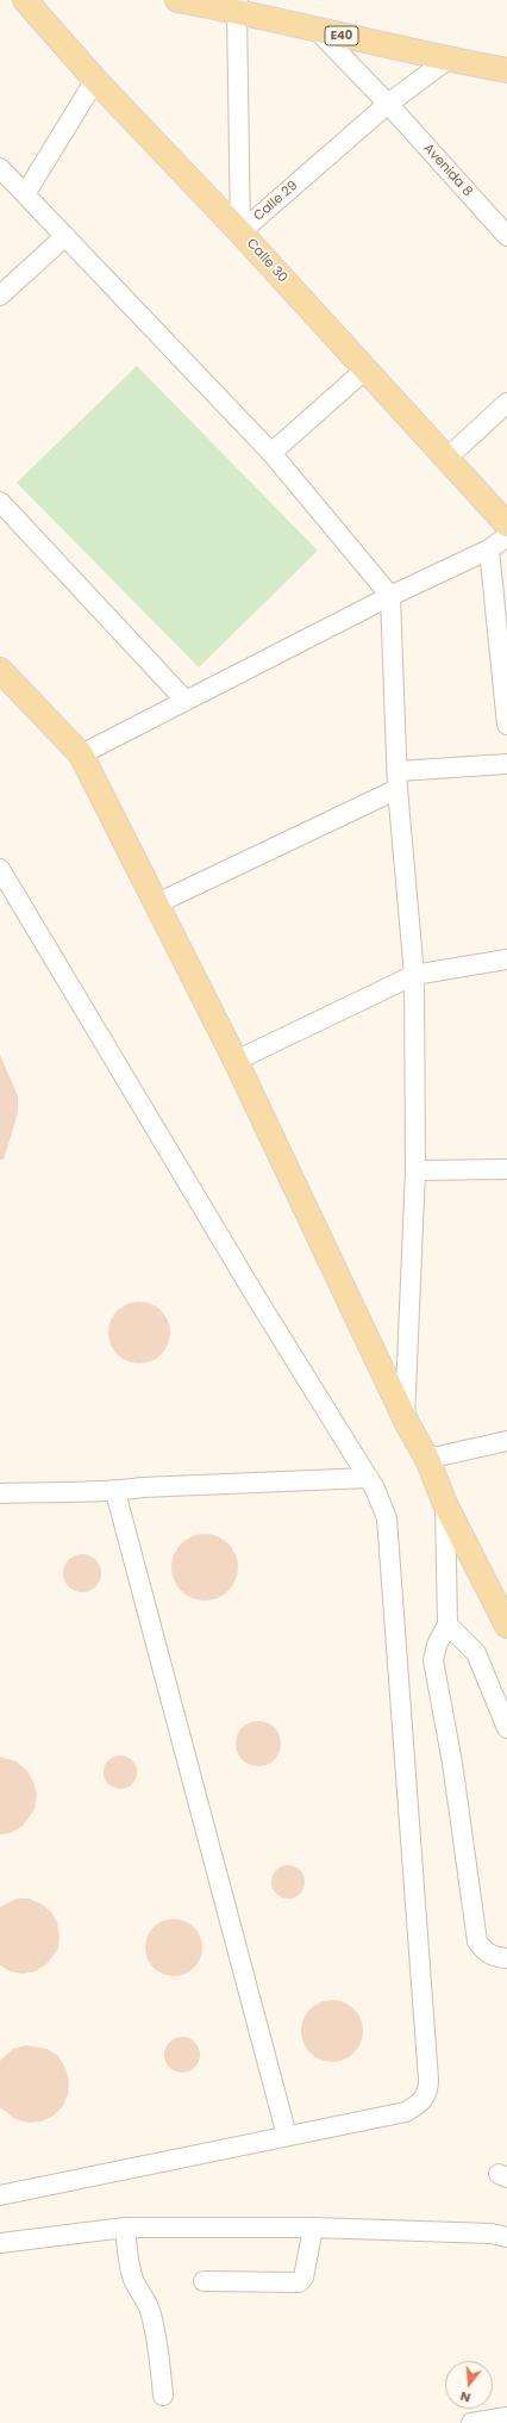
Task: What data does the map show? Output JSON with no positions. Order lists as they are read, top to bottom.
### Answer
{
  "streets": {
    "main road": ["E40", "Calle 30"],
    "street": ["Avenida 8", "Calle 29"]
  },
  "crossings": [
    ["E40", "Avenida 8"],
    ["E40", "Calle 29"],
    ["Avenida 8", "Calle 29"],
    ["Calle 29", "Calle 30"]
  ],
  "north": "bottom"
}
